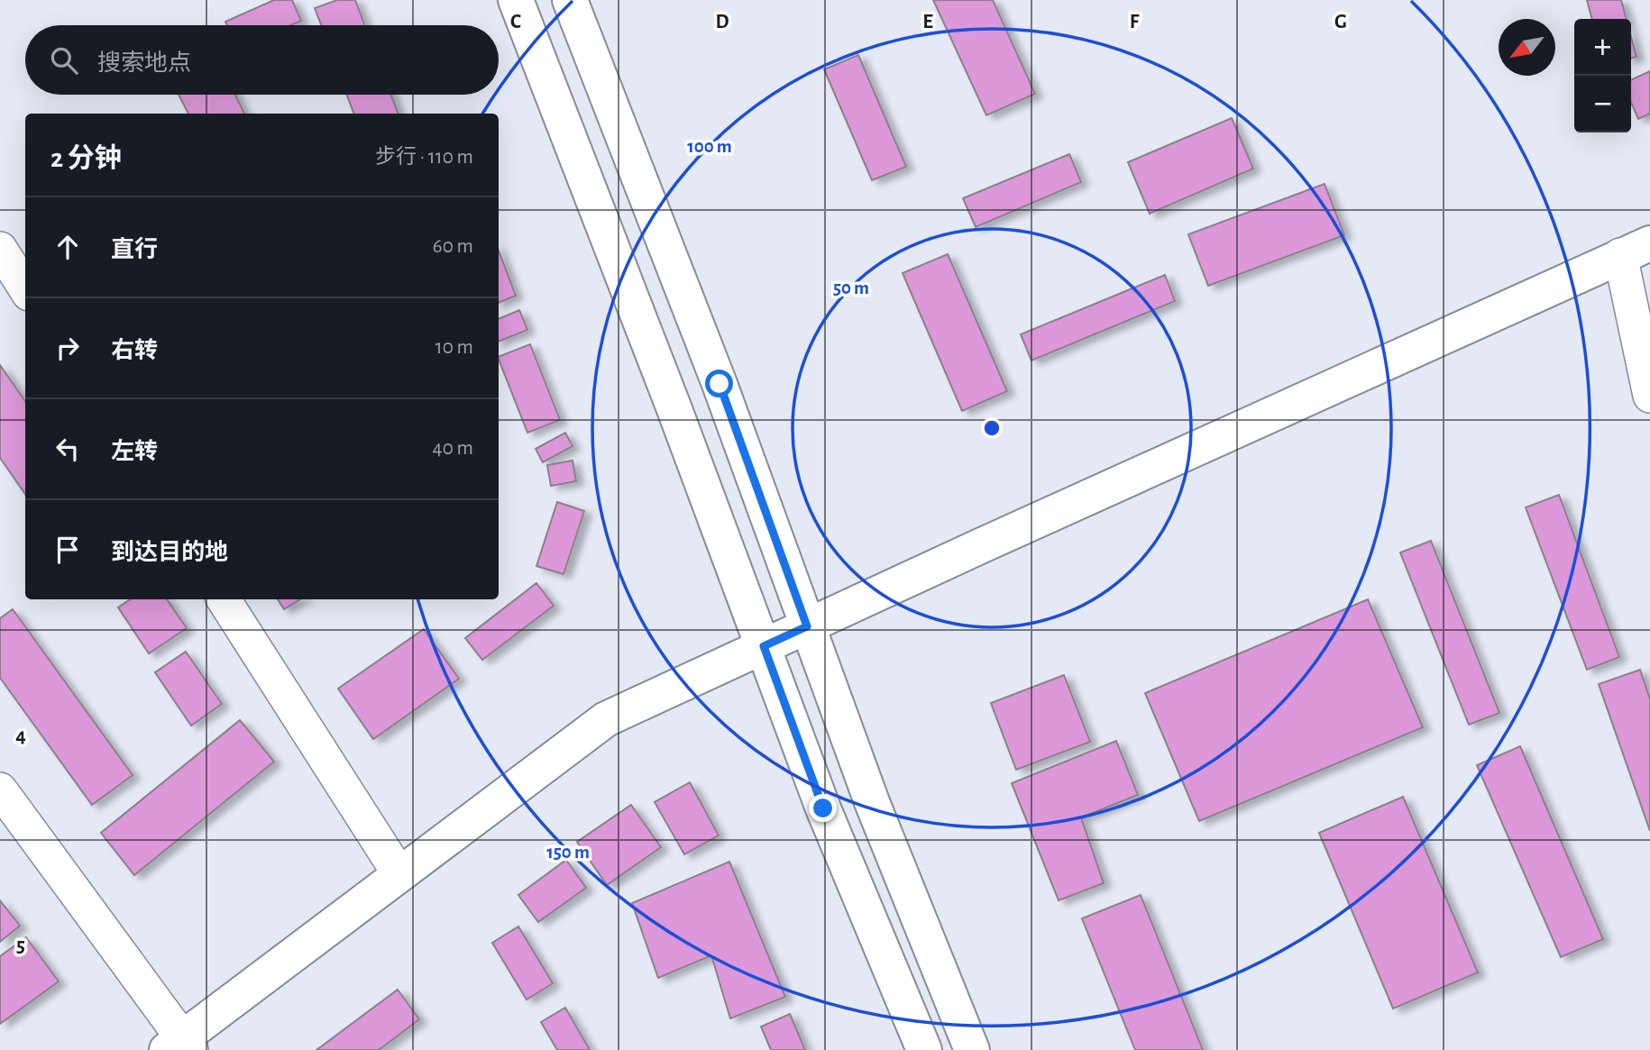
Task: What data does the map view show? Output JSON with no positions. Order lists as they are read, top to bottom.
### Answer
{
  "north": "bottom left",
  "page": {
    "map_buttons": ["+", "−"],
    "search": "搜索地点",
    "heading": ["2 分钟", "步行 · 110 m"],
    "list": [
      ["直行", "60 m"],
      ["右转", "10 m"],
      ["左转", "40 m"],
      "到达目的地"
    ]
  },
  "grid": {
    "columns": [
      "C",
      "D",
      "E",
      "F",
      "G"
    ],
    "rows": ["4", "5"]
  },
  "rings": ["100 m", "50 m", "150 m"]
}
